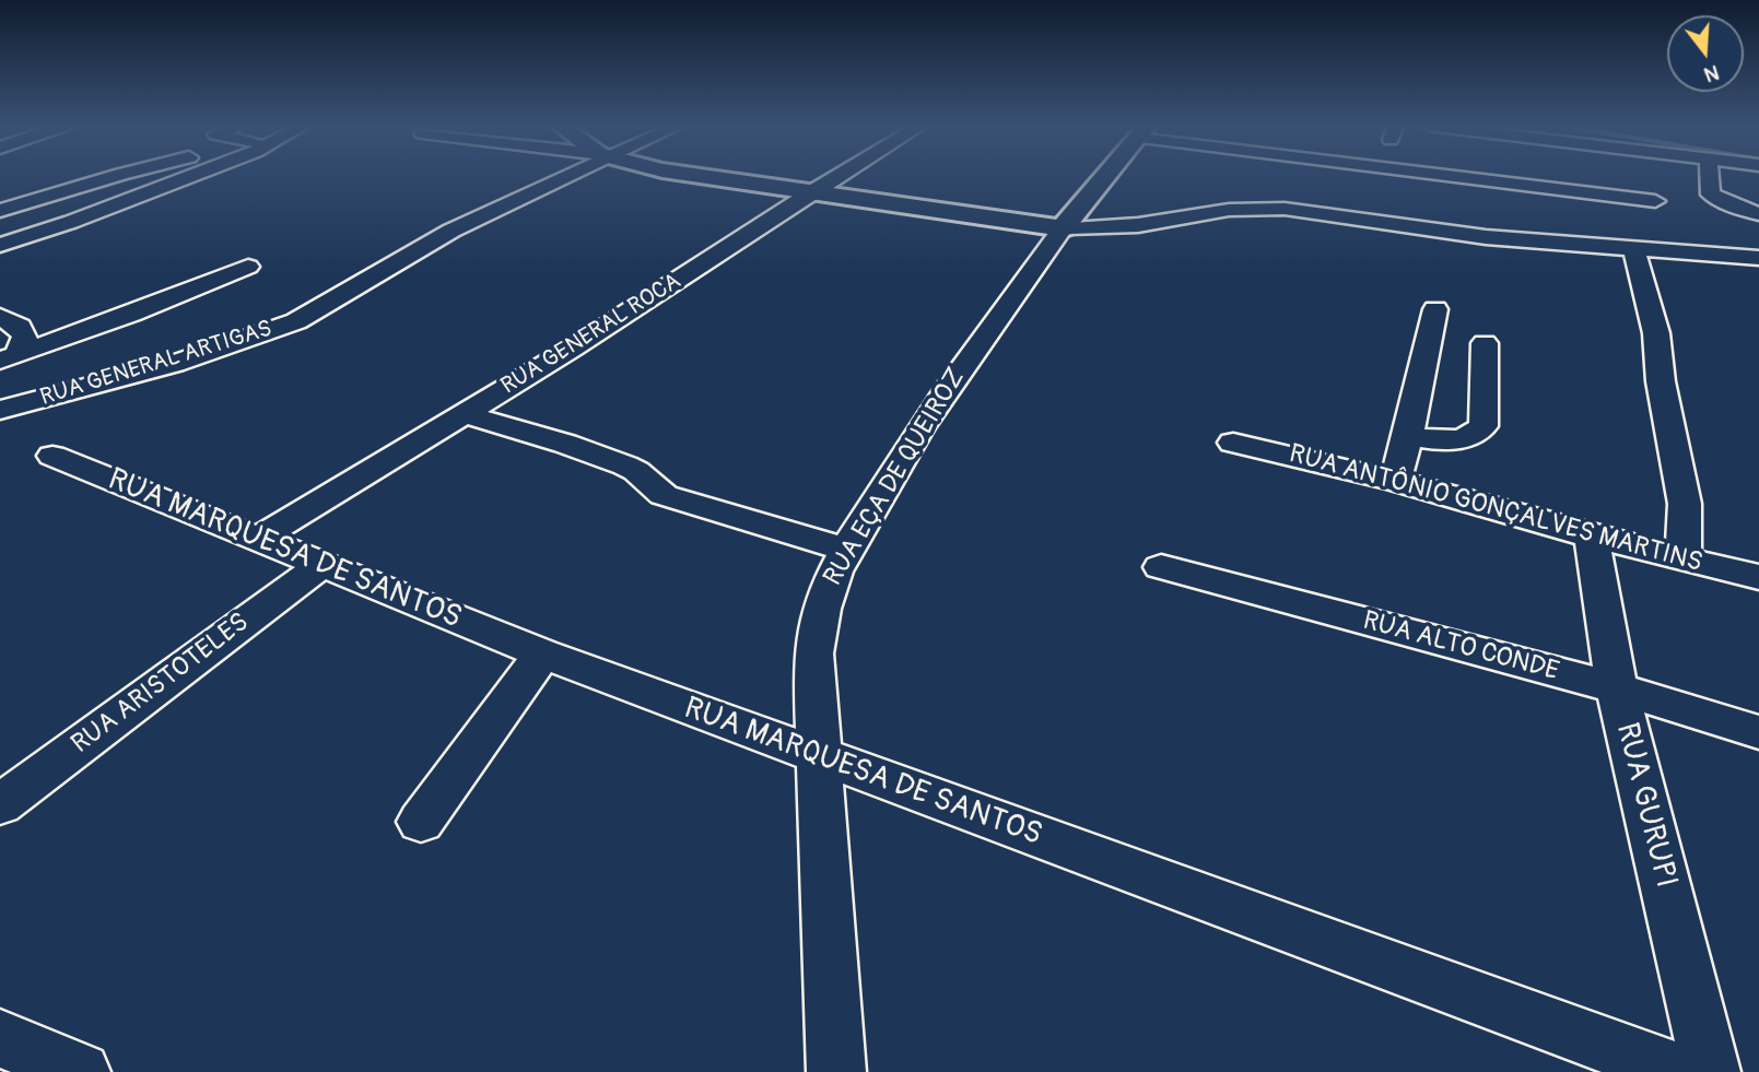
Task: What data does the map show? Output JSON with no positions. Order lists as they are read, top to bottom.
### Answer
{
  "streets": {
    "street": [
      "RUA GENERAL ROCA",
      "RUA GENERAL ARTIGAS",
      "RUA EÇA DE QUEIROZ",
      "RUA ANTÔNIO GONÇALVES MARTINS",
      "RUA MARQUESA DE SANTOS",
      "RUA ALTO CONDE",
      "RUA ARISTOTELES",
      "RUA GURUPI"
    ]
  },
  "crossings": [
    ["RUA GENERAL ROCA", "RUA MARQUESA DE SANTOS"],
    ["RUA EÇA DE QUEIROZ", "RUA MARQUESA DE SANTOS"],
    ["RUA ANTÔNIO GONÇALVES MARTINS", "RUA GURUPI"],
    ["RUA MARQUESA DE SANTOS", "RUA ARISTOTELES"],
    ["RUA ALTO CONDE", "RUA GURUPI"]
  ],
  "north": "bottom"
}
